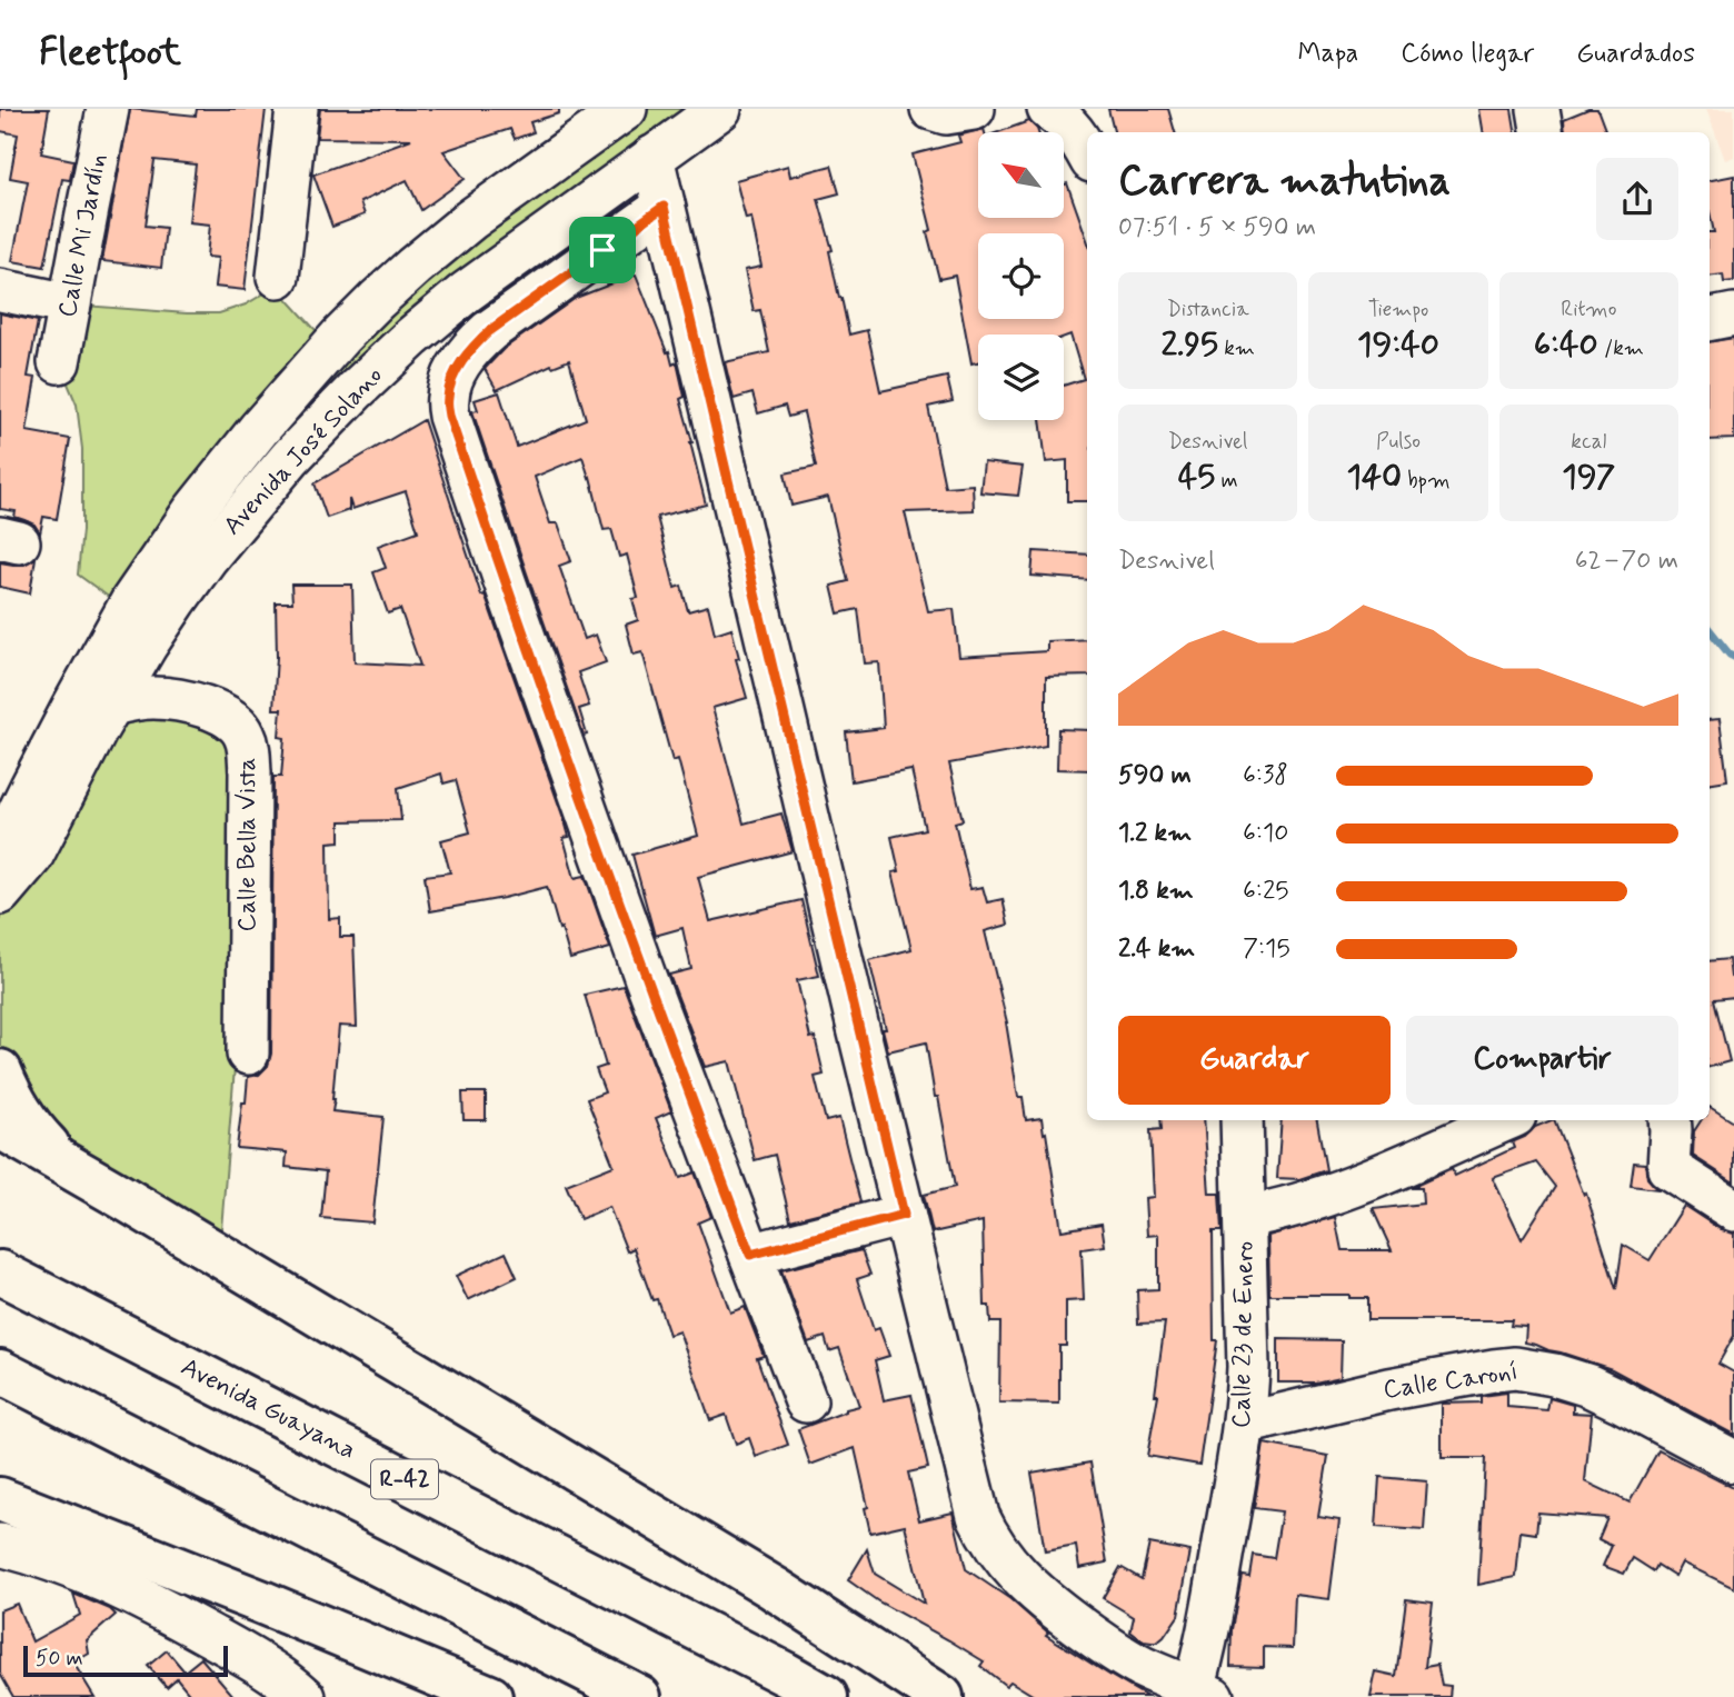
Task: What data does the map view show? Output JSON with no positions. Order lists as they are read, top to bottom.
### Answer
{
  "streets": {
    "main road": ["Avenida Guayana", "R-42"],
    "street": [
      "Calle Mi Jardín",
      "Avenida José Solano",
      "Calle Bella Vista",
      "Calle 23 de Enero",
      "Calle Caroní"
    ]
  },
  "crossings": [
    ["Avenida José Solano", "Calle Bella Vista"],
    ["Calle 23 de Enero", "Calle Caroní"]
  ],
  "scale_bar": "50 m",
  "north": "top left",
  "page": {
    "header": "Fleetfoot",
    "nav": ["Mapa", "Cómo llegar", "Guardados"],
    "heading": ["Carrera matutina", "07:51 · 5 × 590 m"],
    "stats": [
      ["Distancia", "2.95 km"],
      ["Tiempo", "19:40"],
      ["Ritmo", "6:40 /km"],
      ["Desnivel", "45 m"],
      ["Pulso", "140 bpm"],
      ["kcal", "197"]
    ],
    "chart": ["Desnivel", "62–70 m"],
    "list": [
      {
        "name": "590 m",
        "note": "6:38"
      },
      {
        "name": "1.2 km",
        "note": "6:10"
      },
      {
        "name": "1.8 km",
        "note": "6:25"
      },
      {
        "name": "2.4 km",
        "note": "7:15"
      }
    ],
    "buttons": ["Guardar", "Compartir"],
    "scale": "50 m"
  }
}
